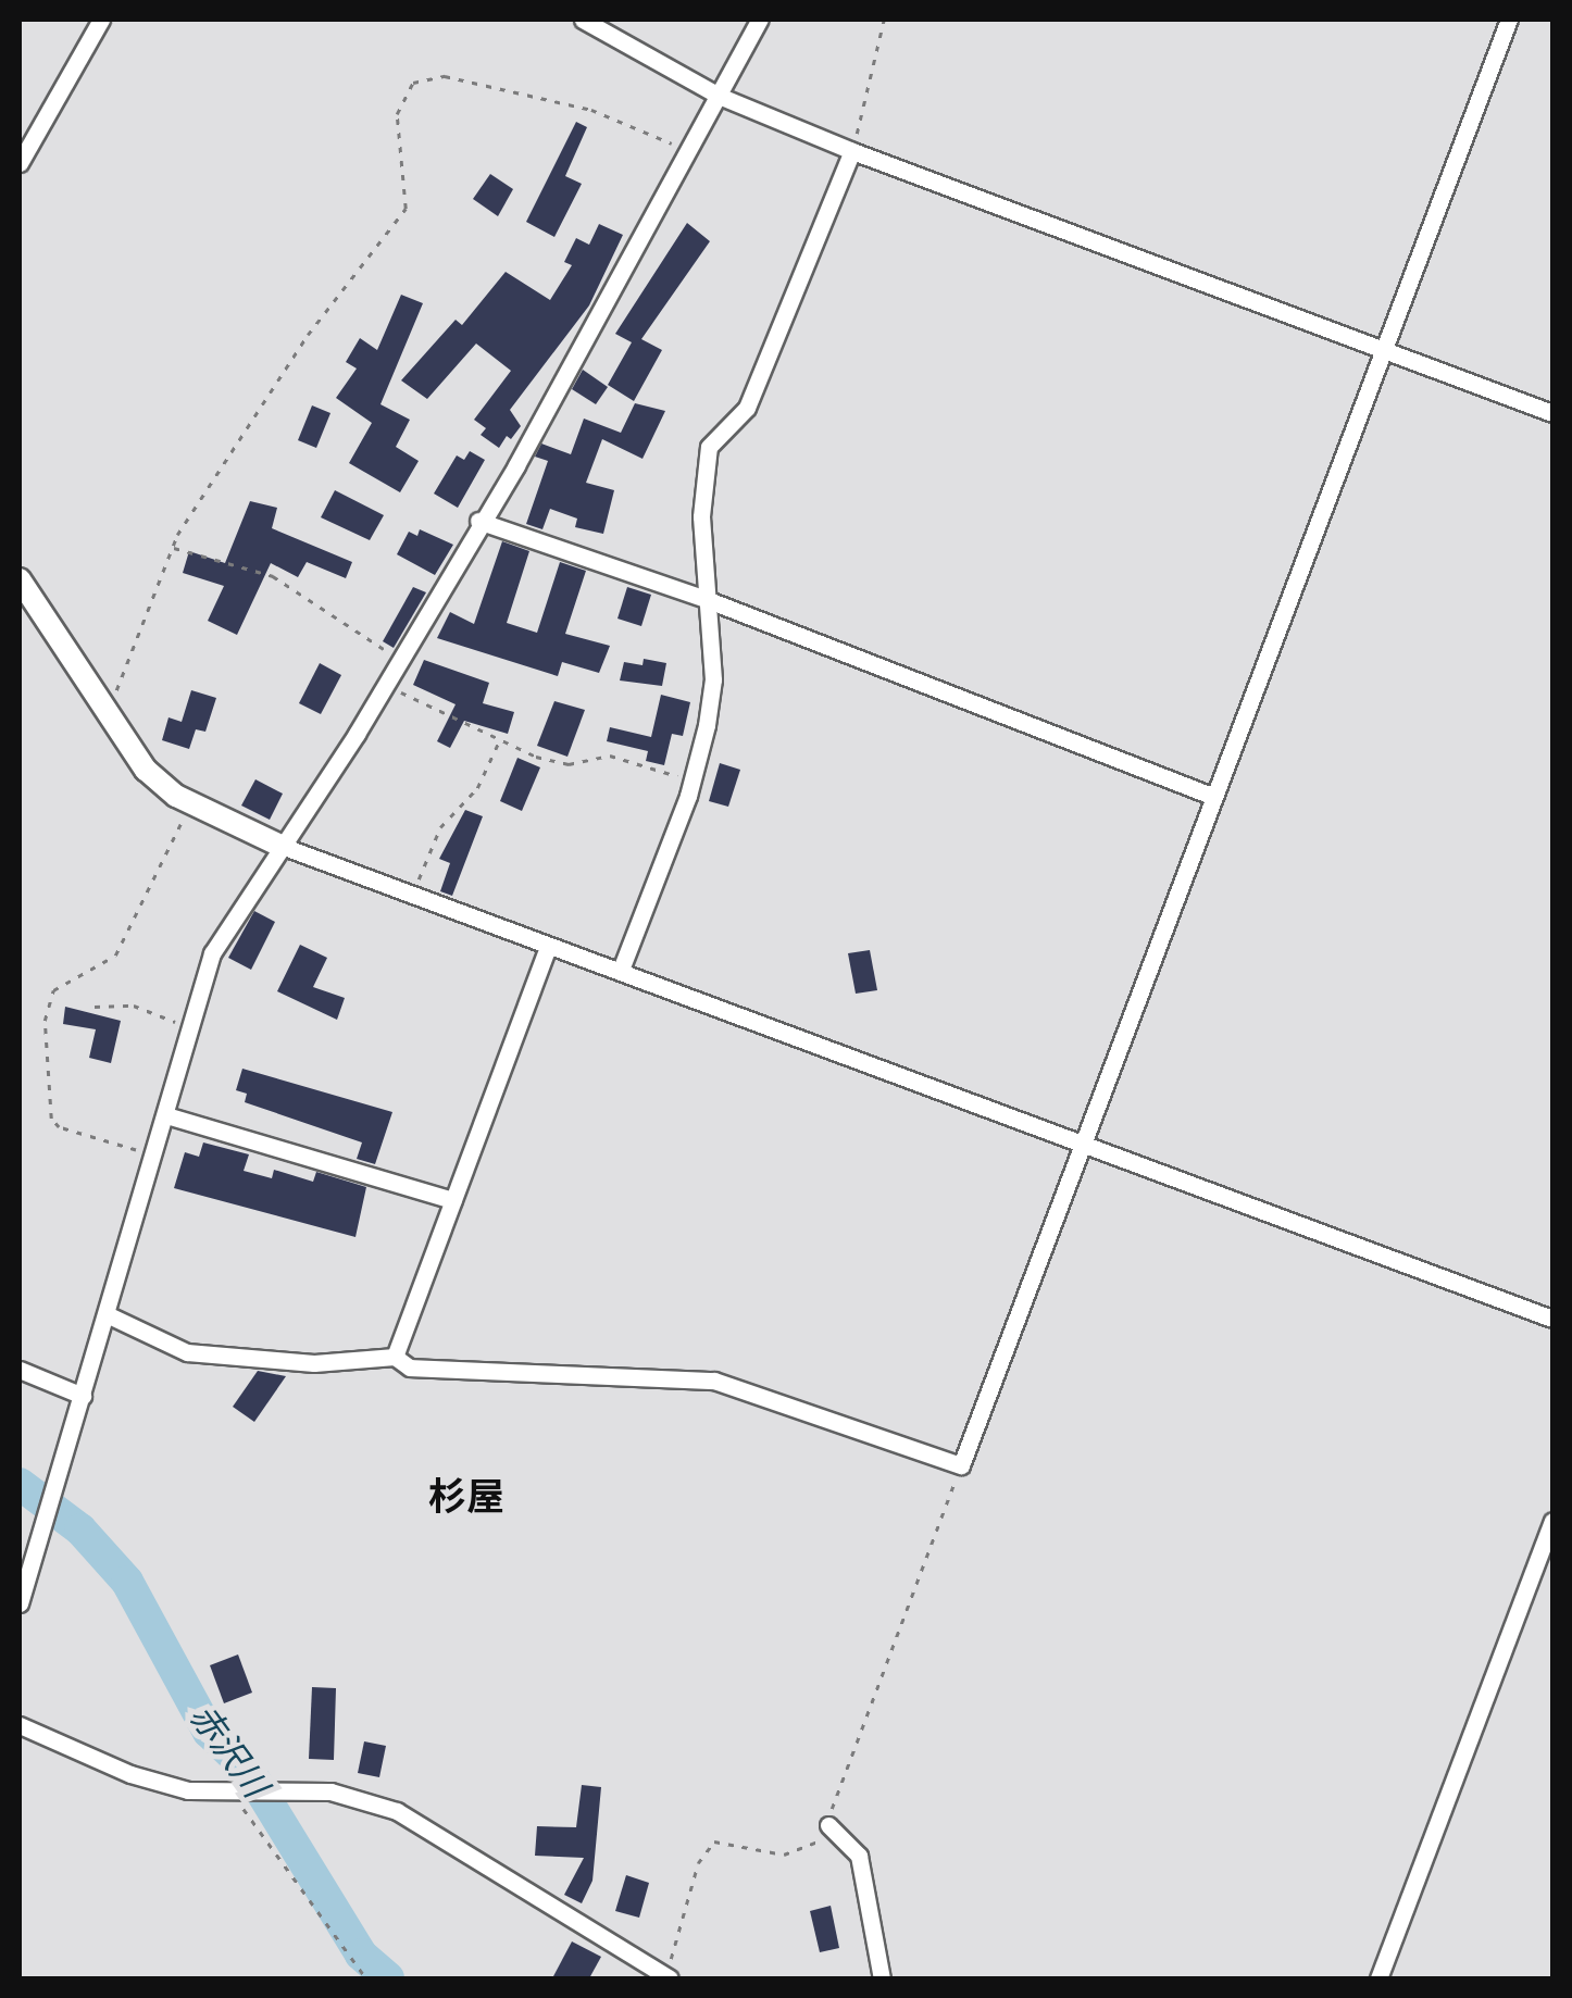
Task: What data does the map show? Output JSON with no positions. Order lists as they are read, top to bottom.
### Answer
{
  "districts": ["杉屋"],
  "water": ["赤沢川"]
}
